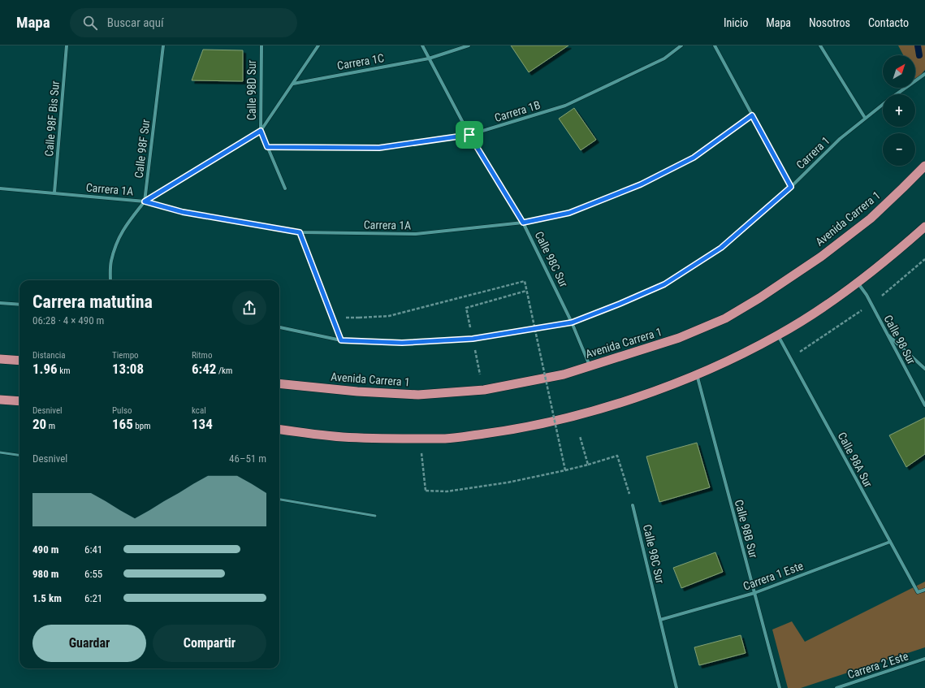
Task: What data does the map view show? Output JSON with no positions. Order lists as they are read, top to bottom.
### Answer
{
  "streets": {
    "highway": ["Avenida Carrera 1"],
    "street": [
      "Carrera 1C",
      "Calle 98D Sur",
      "Carrera 1B",
      "Calle 98F Bis Sur",
      "Calle 98F Sur",
      "Carrera 1",
      "Carrera 1A",
      "Calle 98C Sur",
      "Calle 98 Sur",
      "Calle 98A Sur",
      "Calle 98B Sur",
      "Carrera 1 Este",
      "Carrera 2 Este"
    ]
  },
  "crossings": [
    ["Carrera 1C", "Calle 98C Sur"],
    ["Calle 98D Sur", "Carrera 1B"],
    ["Carrera 1B", "Calle 98C Sur"],
    ["Calle 98F Bis Sur", "Carrera 1A"],
    ["Calle 98F Sur", "Carrera 1A"],
    ["Carrera 1", "Calle 98C Sur"],
    ["Carrera 1A", "Calle 98C Sur"],
    ["Avenida Carrera 1", "Calle 98C Sur"],
    ["Calle 98C Sur", "Carrera 1 Este"],
    ["Calle 98A Sur", "Carrera 1 Este"],
    ["Calle 98B Sur", "Carrera 1 Este"]
  ],
  "north": "top right",
  "page": {
    "header": "Mapa",
    "search": "Buscar aquí",
    "nav": [
      "Inicio",
      "Mapa",
      "Nosotros",
      "Contacto"
    ],
    "map_buttons": ["+", "−"],
    "heading": ["Carrera matutina", "06:28 · 4 × 490 m"],
    "stats": [
      ["Distancia", "1.96 km"],
      ["Tiempo", "13:08"],
      ["Ritmo", "6:42 /km"],
      ["Desnivel", "20 m"],
      ["Pulso", "165 bpm"],
      ["kcal", "134"]
    ],
    "chart": ["Desnivel", "46–51 m"],
    "list": [
      {
        "name": "490 m",
        "note": "6:41"
      },
      {
        "name": "980 m",
        "note": "6:55"
      },
      {
        "name": "1.5 km",
        "note": "6:21"
      }
    ],
    "buttons": ["Guardar", "Compartir"]
  }
}
